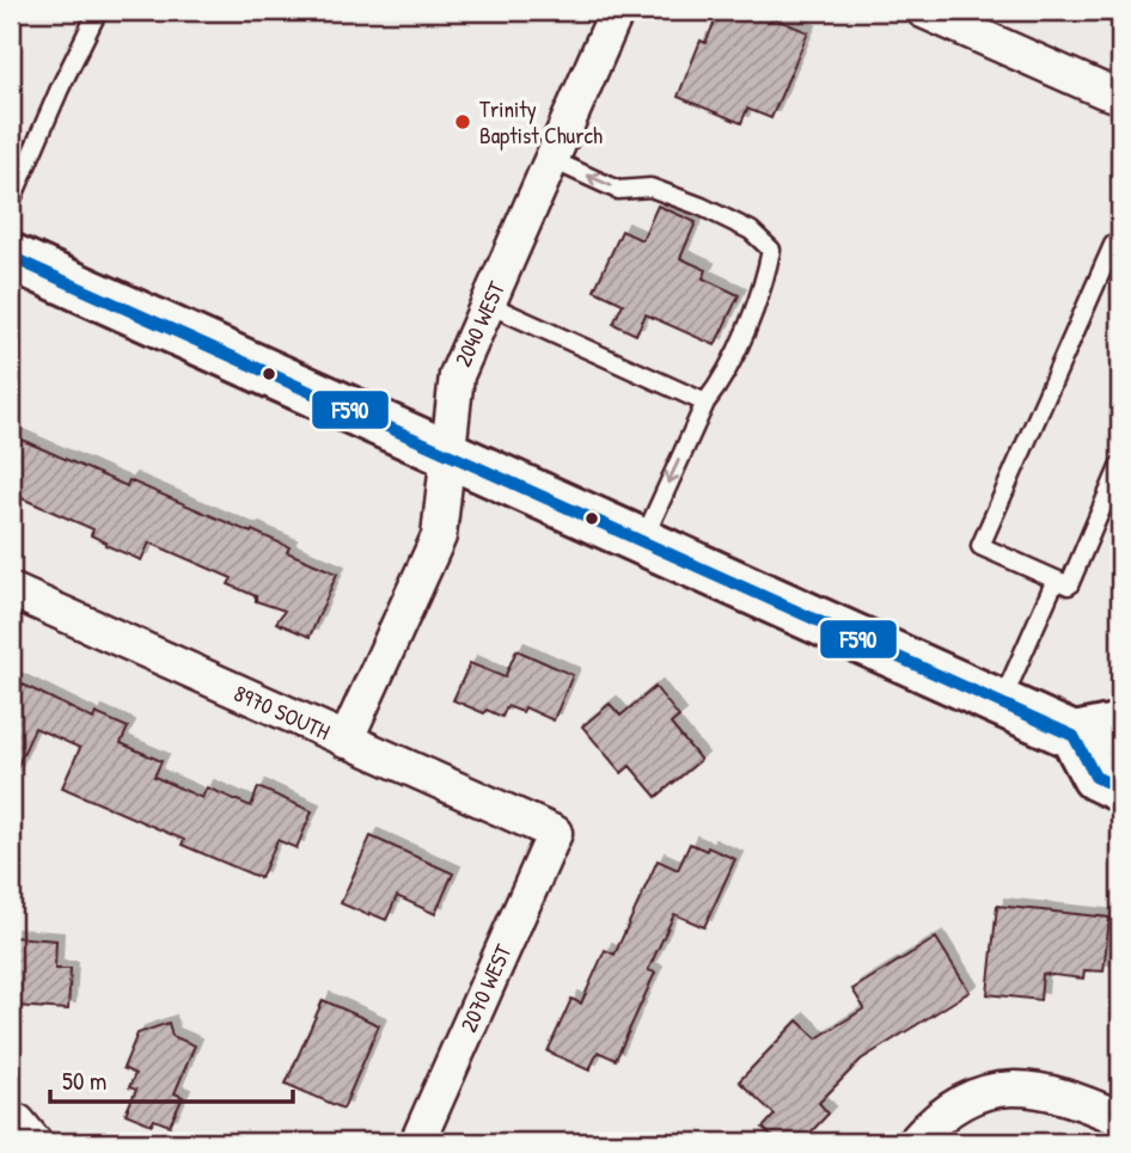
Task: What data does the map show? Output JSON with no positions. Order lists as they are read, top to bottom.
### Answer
{
  "streets": {
    "street": ["2040 WEST", "8970 SOUTH", "2070 WEST"]
  },
  "crossings": [
    ["2040 WEST", "8970 SOUTH"],
    ["8970 SOUTH", "2070 WEST"]
  ],
  "places": ["Trinity Baptist Church"],
  "lines": ["transit line F590"],
  "scale_bar": "50 m"
}
